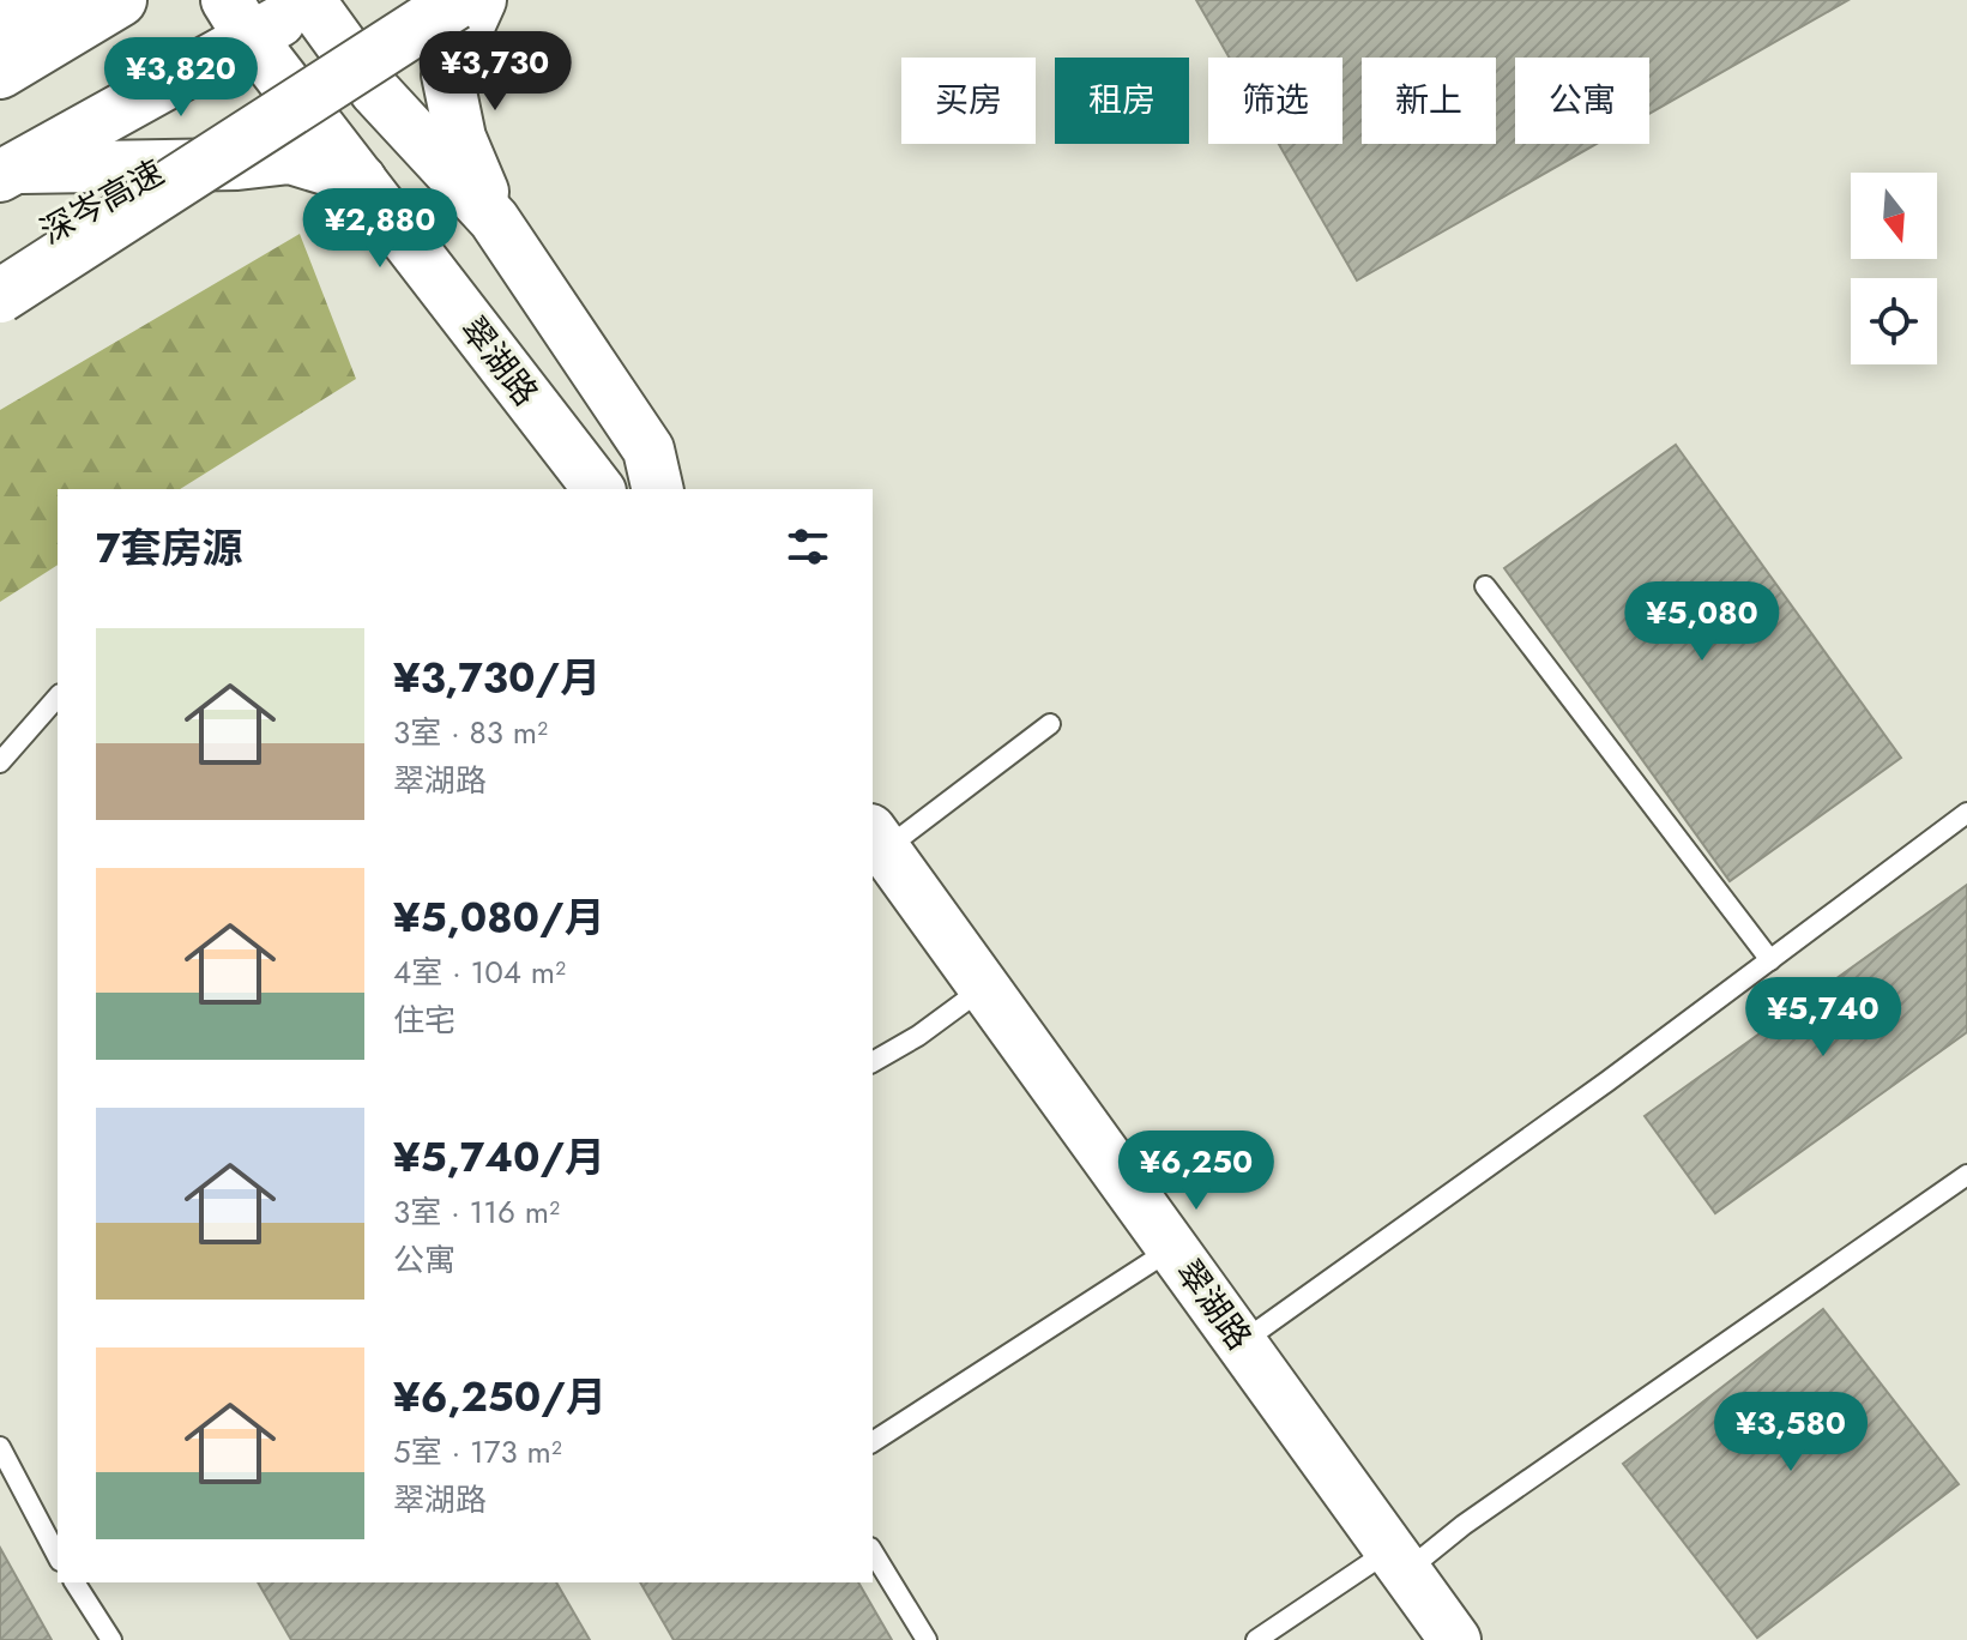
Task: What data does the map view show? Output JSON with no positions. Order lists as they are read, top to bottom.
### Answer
{
  "streets": {
    "highway": ["深岑高速"],
    "street": ["翠湖路"]
  },
  "north": "bottom",
  "page": {
    "price": [
      "¥3,730",
      "¥3,820",
      "¥2,880",
      "¥5,080",
      "¥5,740",
      "¥6,250",
      "¥3,580"
    ],
    "chip": [
      "买房",
      "租房",
      "筛选",
      "新上",
      "公寓"
    ],
    "heading": "7套房源",
    "list": [
      {
        "name": "¥3,730/月",
        "note": "3室 · 83 m² · 翠湖路"
      },
      {
        "name": "¥5,080/月",
        "note": "4室 · 104 m² · 住宅"
      },
      {
        "name": "¥5,740/月",
        "note": "3室 · 116 m² · 公寓"
      },
      {
        "name": "¥6,250/月",
        "note": "5室 · 173 m² · 翠湖路"
      }
    ]
  }
}
